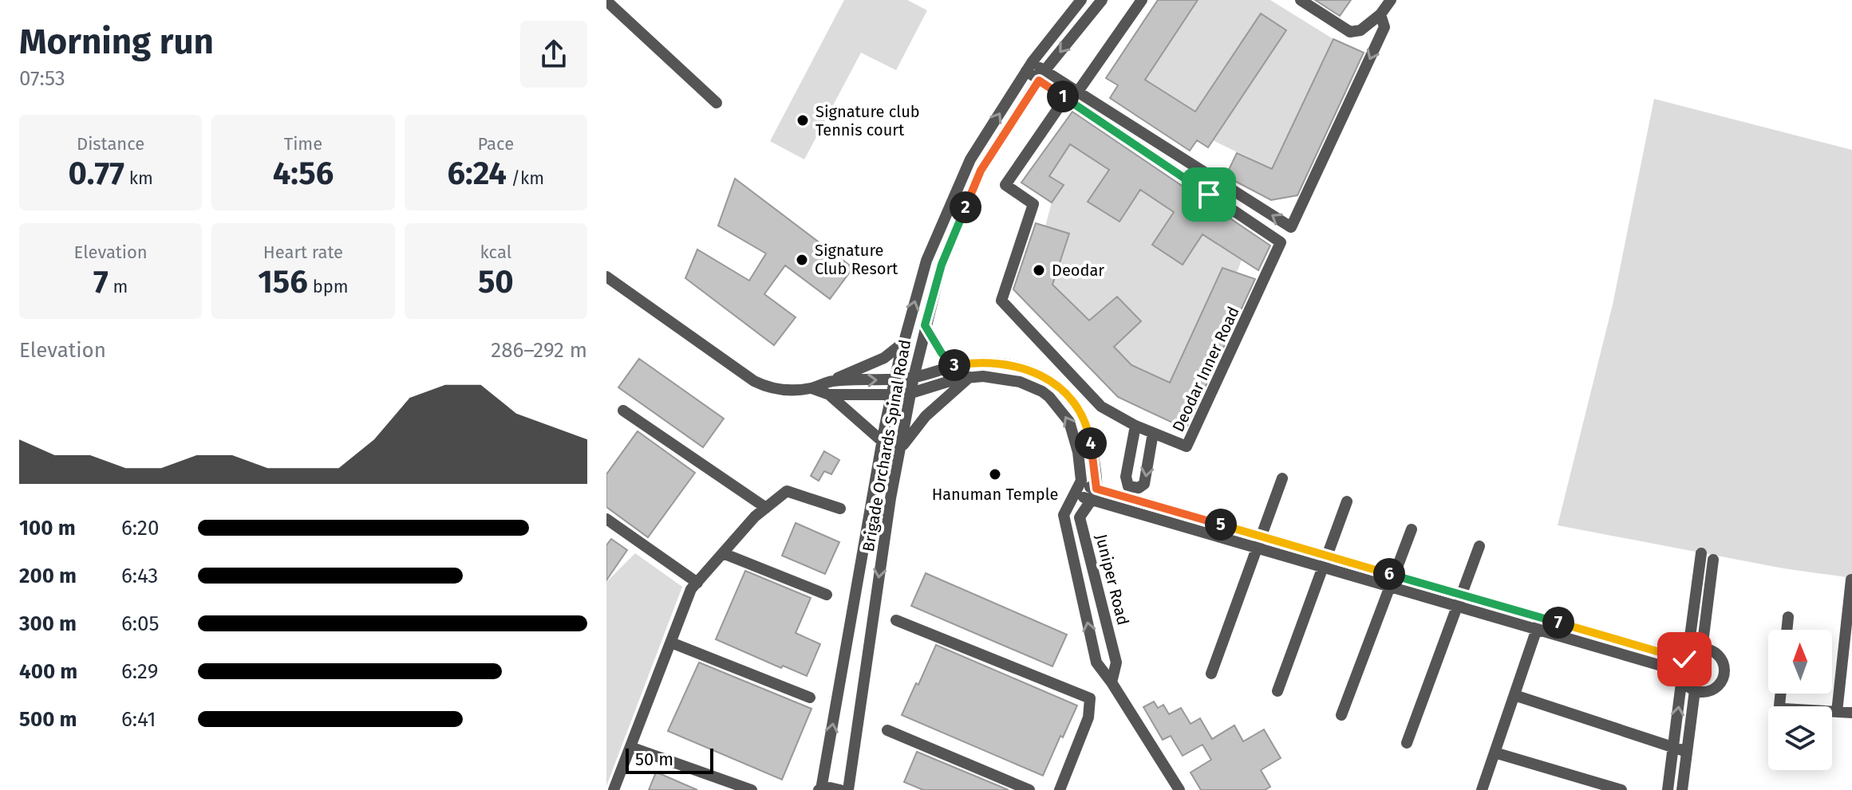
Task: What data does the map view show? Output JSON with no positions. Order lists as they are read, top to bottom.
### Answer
{
  "streets": {
    "street": ["Deodar Inner Road", "Brigade Orchards Spinal Road", "Juniper Road"]
  },
  "places": [
    "Signature club Tennis court",
    "Signature Club Resort",
    "Deodar",
    "Hanuman Temple"
  ],
  "scale_bar": "50 m",
  "north": "top",
  "page": {
    "heading": ["Morning run", "07:53"],
    "pins": [
      "1",
      "2",
      "3",
      "4",
      "5",
      "6",
      "7"
    ],
    "stats": [
      ["Distance", "0.77 km"],
      ["Time", "4:56"],
      ["Pace", "6:24 /km"],
      ["Elevation", "7 m"],
      ["Heart rate", "156 bpm"],
      ["kcal", "50"]
    ],
    "chart": ["Elevation", "286–292 m"],
    "list": [
      {
        "name": "100 m",
        "note": "6:20"
      },
      {
        "name": "200 m",
        "note": "6:43"
      },
      {
        "name": "300 m",
        "note": "6:05"
      },
      {
        "name": "400 m",
        "note": "6:29"
      },
      {
        "name": "500 m",
        "note": "6:41"
      }
    ],
    "scale": "50 m"
  }
}
